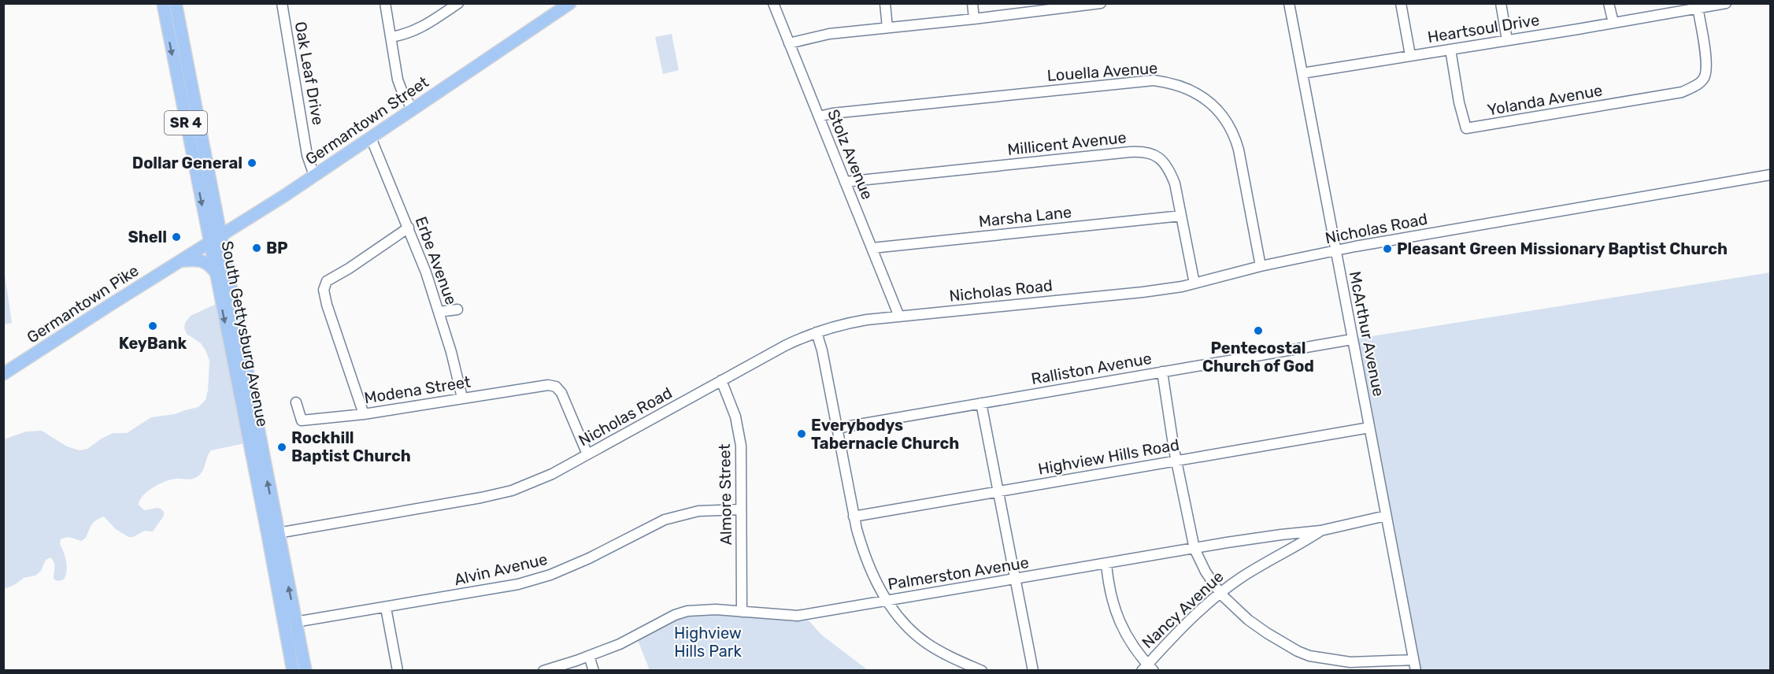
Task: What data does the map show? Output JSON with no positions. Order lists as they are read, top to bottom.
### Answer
{
  "streets": {
    "main road": [
      "Germantown Street",
      "SR 4",
      "Germantown Pike",
      "South Gettysburg Avenue"
    ],
    "street": [
      "Heartsoul Drive",
      "Louella Avenue",
      "Oak Leaf Drive",
      "Yolanda Avenue",
      "Millicent Avenue",
      "Stolz Avenue",
      "Marsha Lane",
      "Nicholas Road",
      "Erbe Avenue",
      "McArthur Avenue",
      "Ralliston Avenue",
      "Modena Street",
      "Highview Hills Road",
      "Almore Street",
      "Alvin Avenue",
      "Palmerston Avenue",
      "Nancy Avenue"
    ]
  },
  "crossings": [
    ["Heartsoul Drive", "Yolanda Avenue"],
    ["Heartsoul Drive", "McArthur Avenue"],
    ["Louella Avenue", "Stolz Avenue"],
    ["Louella Avenue", "Nicholas Road"],
    ["Oak Leaf Drive", "Germantown Street"],
    ["Germantown Street", "Erbe Avenue"],
    ["Germantown Street", "Germantown Pike"],
    ["Germantown Street", "South Gettysburg Avenue"],
    ["Millicent Avenue", "Stolz Avenue"],
    ["Millicent Avenue", "Marsha Lane"],
    ["Millicent Avenue", "Nicholas Road"],
    ["Stolz Avenue", "Marsha Lane"],
    ["Stolz Avenue", "Nicholas Road"],
    ["Nicholas Road", "South Gettysburg Avenue"],
    ["Nicholas Road", "McArthur Avenue"],
    ["Nicholas Road", "Modena Street"],
    ["Nicholas Road", "Almore Street"],
    ["Erbe Avenue", "Modena Street"],
    ["South Gettysburg Avenue", "Alvin Avenue"],
    ["McArthur Avenue", "Ralliston Avenue"],
    ["McArthur Avenue", "Highview Hills Road"],
    ["McArthur Avenue", "Palmerston Avenue"],
    ["Almore Street", "Alvin Avenue"],
    ["Almore Street", "Palmerston Avenue"],
    ["Palmerston Avenue", "Nancy Avenue"]
  ],
  "parks": ["Highview Hills Park"],
  "places": [
    "Dollar General",
    "Shell",
    "BP",
    "Pleasant Green Missionary Baptist Church",
    "KeyBank",
    "Pentecostal Church of God",
    "Everybodys Tabernacle Church",
    "Rockhill Baptist Church"
  ]
}
